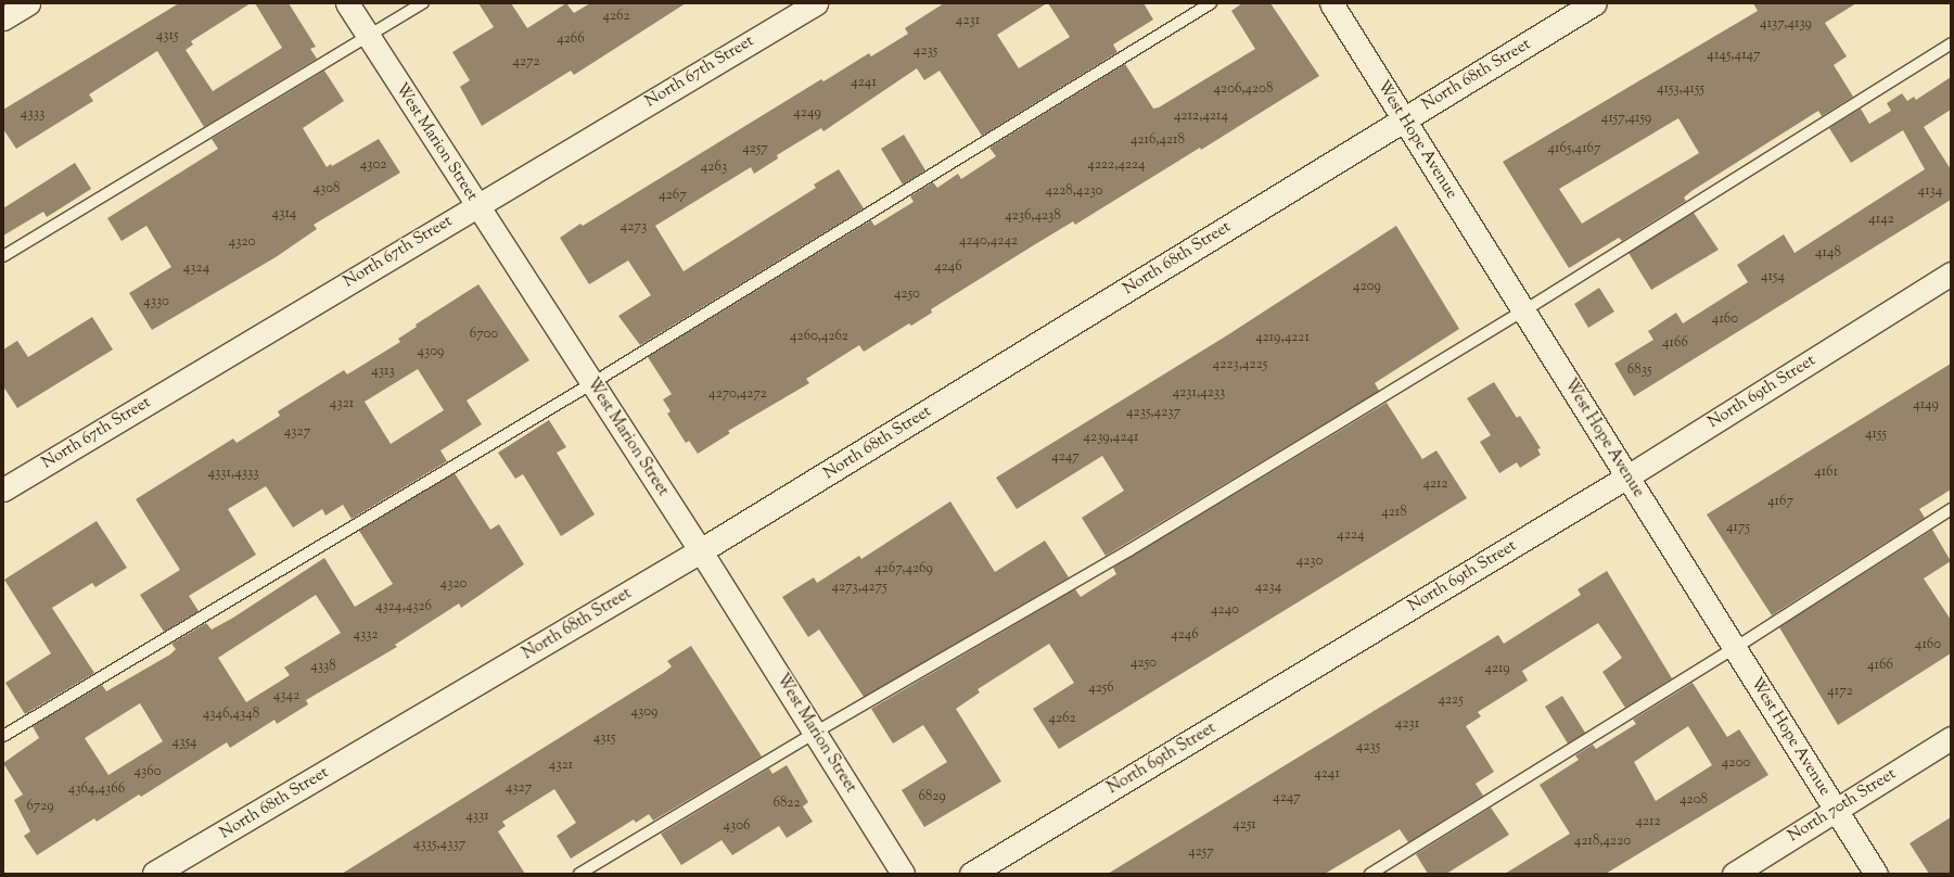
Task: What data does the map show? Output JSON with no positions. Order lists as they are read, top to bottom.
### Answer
{
  "streets": {
    "street": [
      "North 67th Street",
      "North 68th Street",
      "West Hope Avenue",
      "West Marion Street",
      "North 69th Street",
      "North 70th Street"
    ]
  },
  "crossings": [
    ["North 67th Street", "West Marion Street"],
    ["North 68th Street", "West Hope Avenue"],
    ["North 68th Street", "West Marion Street"],
    ["West Hope Avenue", "North 69th Street"],
    ["West Hope Avenue", "North 70th Street"]
  ],
  "house_numbers": [
    "4262",
    "4231",
    "4137,4139",
    "4315",
    "4266",
    "4235",
    "4145,4147",
    "4272",
    "4241",
    "4206,4208",
    "4153,4155",
    "4249",
    "4333",
    "4212,4214",
    "4157,4159",
    "4216,4218",
    "4257",
    "4165,4167",
    "4302",
    "4222,4224",
    "4263",
    "4308",
    "4228,4230",
    "4134",
    "4267",
    "4314",
    "4236,4238",
    "4142",
    "4273",
    "4240,4242",
    "4320",
    "4148",
    "4246",
    "4324",
    "4154",
    "4209",
    "4250",
    "4330",
    "4160",
    "6700",
    "4260,4262",
    "4219,4221",
    "4166",
    "4309",
    "4223,4225",
    "6835",
    "4313",
    "4231,4233",
    "4270,4272",
    "4321",
    "4149",
    "4235,4237",
    "4327",
    "4155",
    "4239,4241",
    "4247",
    "4161",
    "4331,4333",
    "4212",
    "4167",
    "4218",
    "4175",
    "4224",
    "4230",
    "4267,4269",
    "4320",
    "4273,4275",
    "4234",
    "4324,4326",
    "4240",
    "4332",
    "4246",
    "4160",
    "4250",
    "4166",
    "4338",
    "4219",
    "4256",
    "4172",
    "4342",
    "4225",
    "4309",
    "4346,4348",
    "4262",
    "4231",
    "4315",
    "4354",
    "4235",
    "4200",
    "4321",
    "4360",
    "4241",
    "4327",
    "4364,4366",
    "6829",
    "4247",
    "4208",
    "6822",
    "6729",
    "4331",
    "4212",
    "4251",
    "4306",
    "4218,4220",
    "4335,4337",
    "4257"
  ]
}
